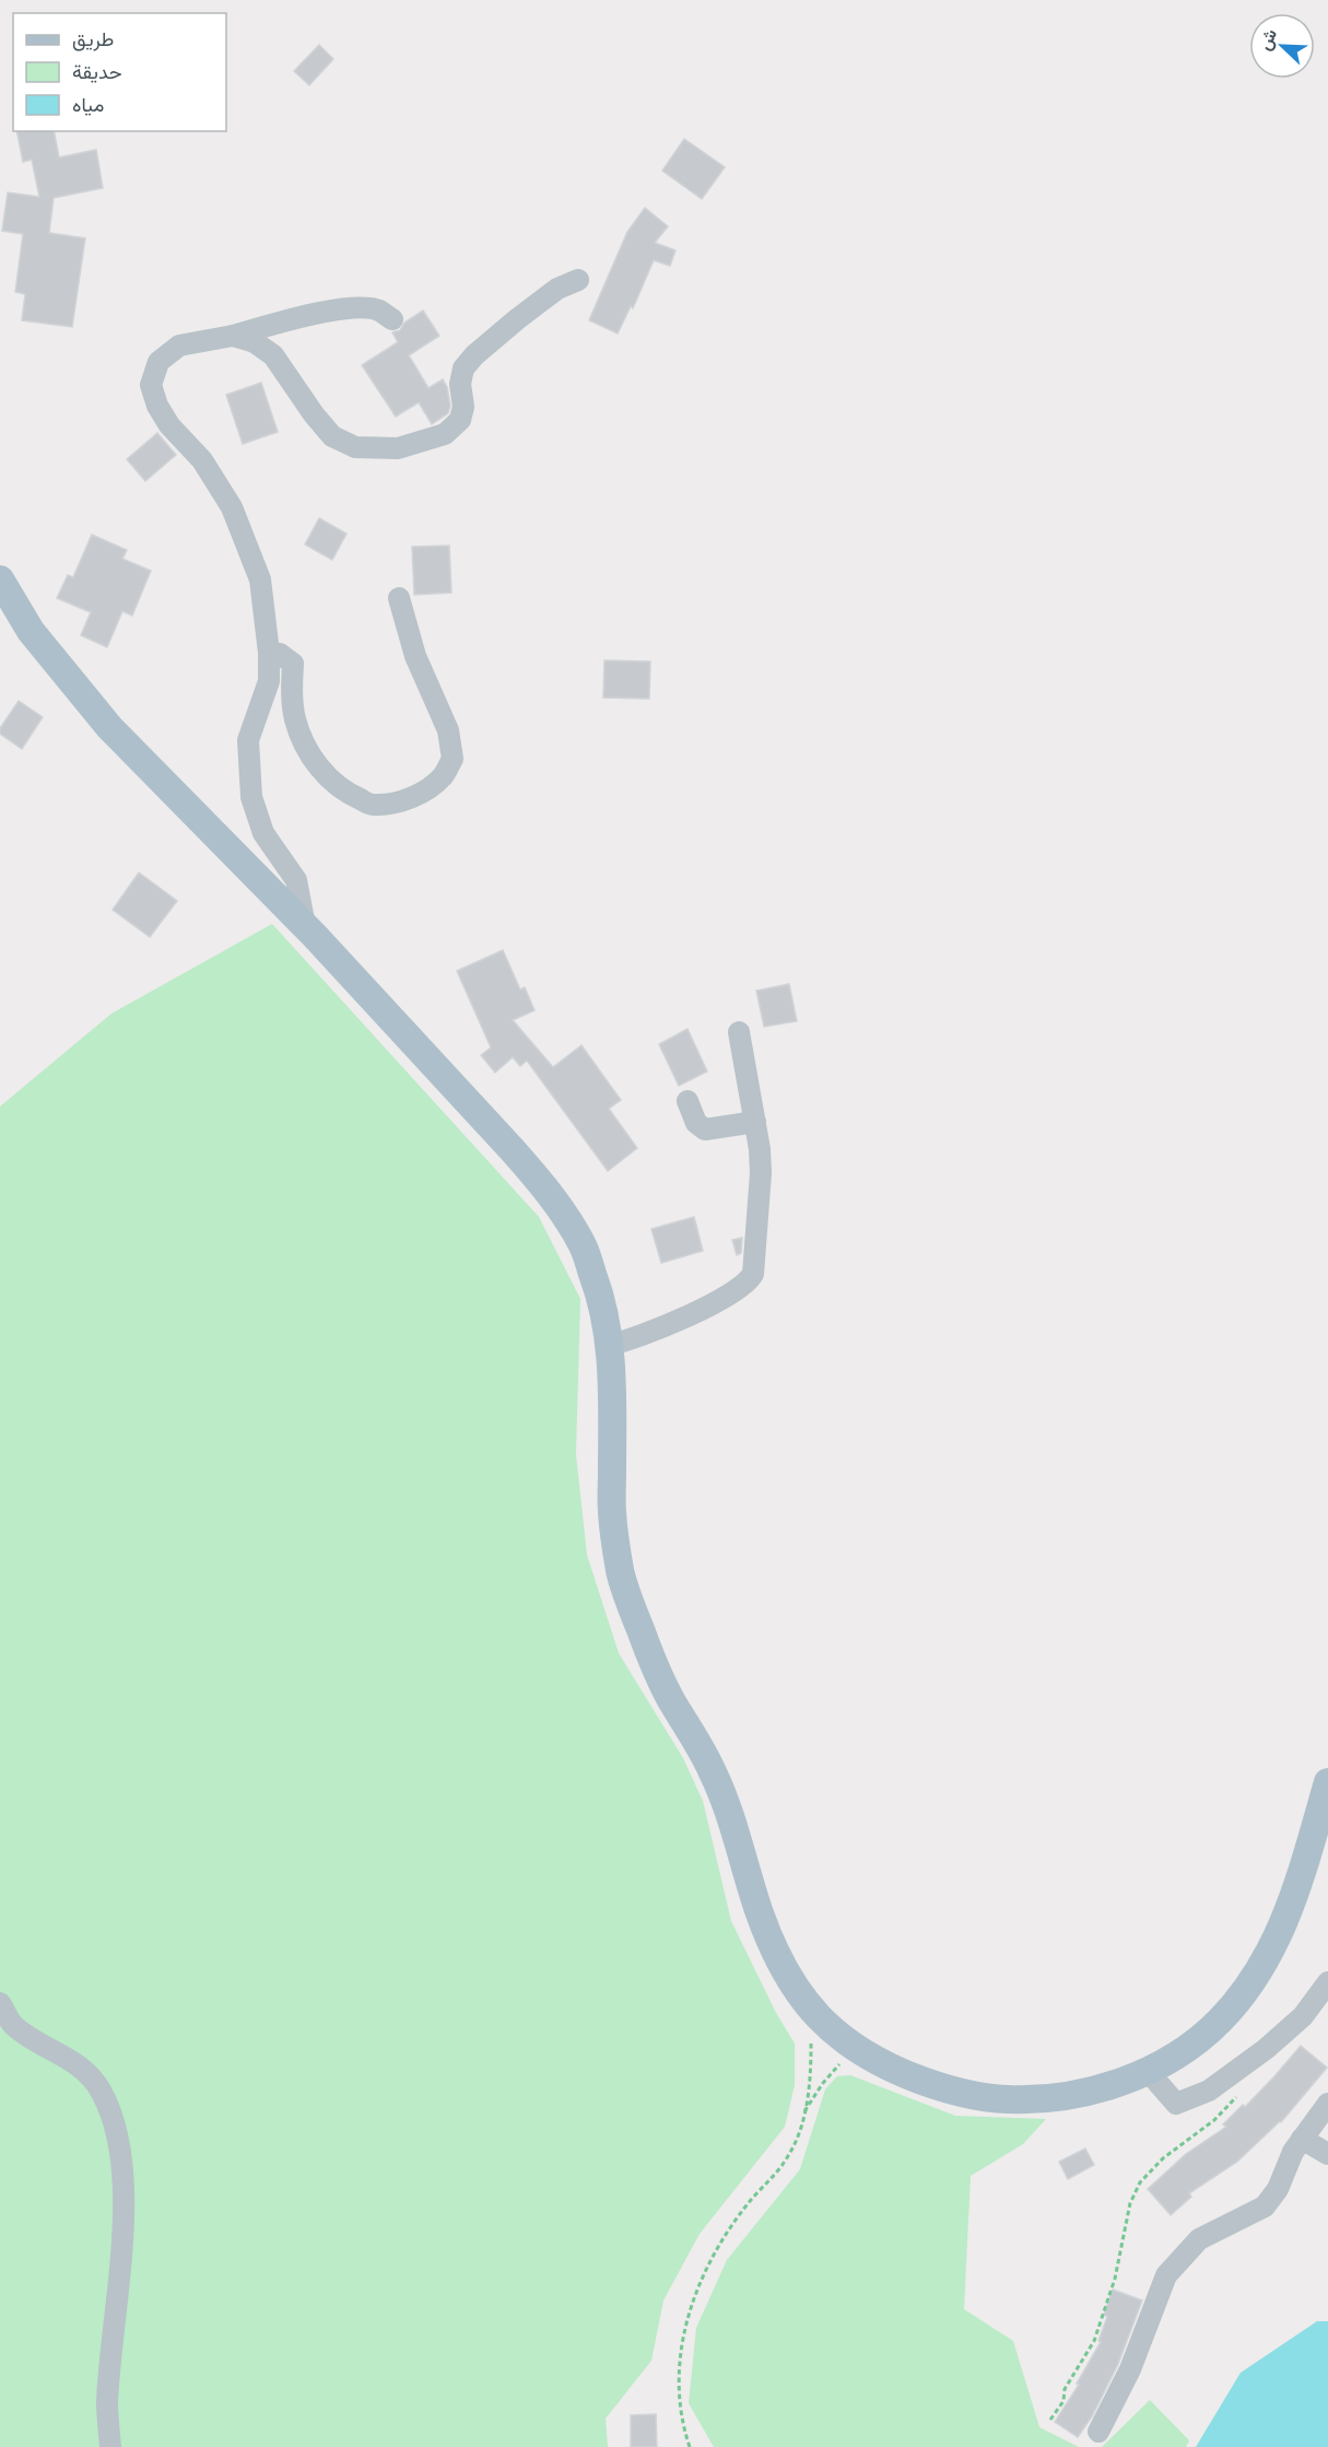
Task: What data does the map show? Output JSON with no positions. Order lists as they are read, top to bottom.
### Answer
{
  "legend": ["طريق", "حديقة", "مياه"],
  "north": "top left"
}
